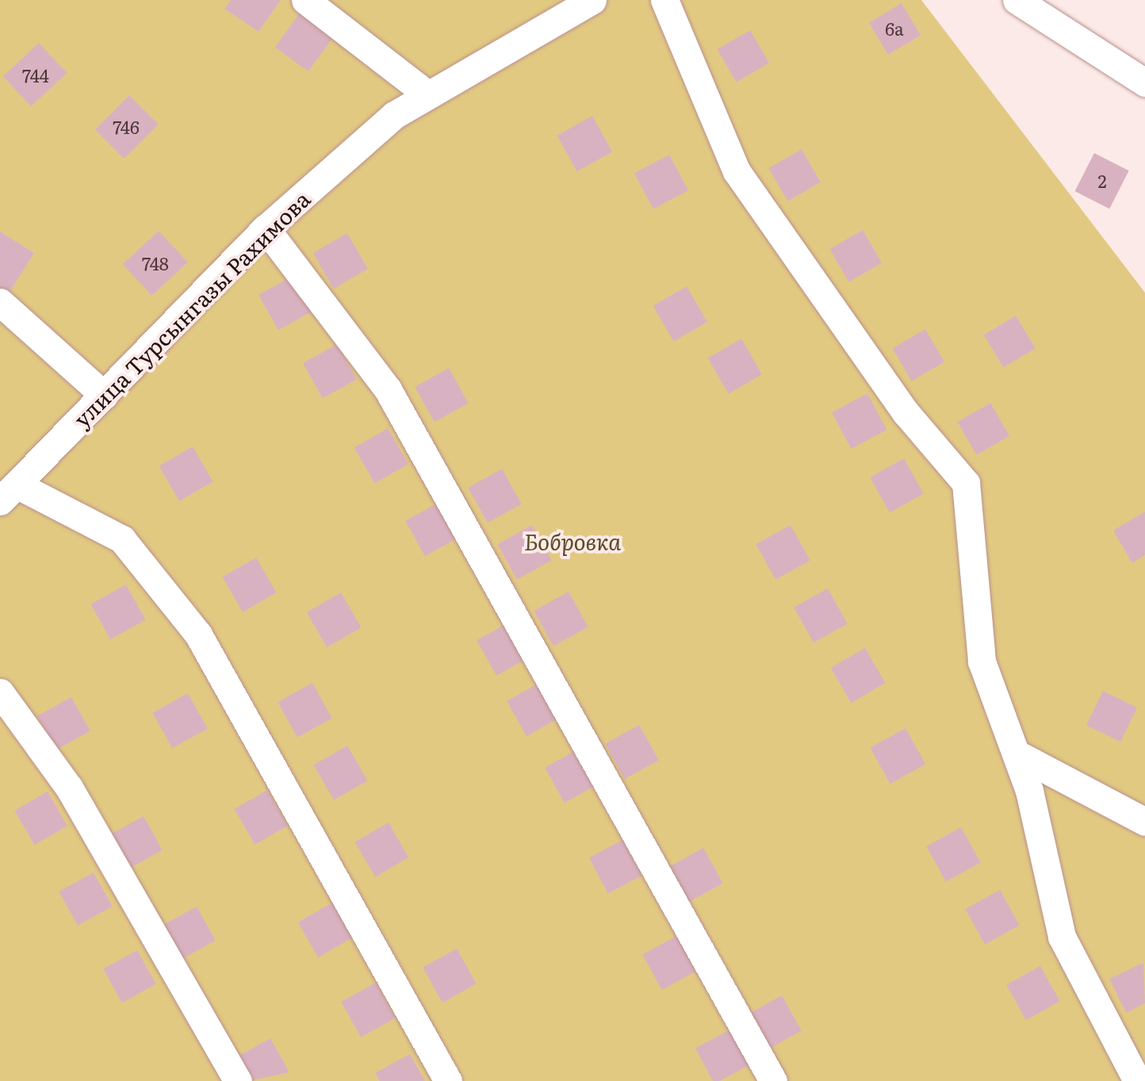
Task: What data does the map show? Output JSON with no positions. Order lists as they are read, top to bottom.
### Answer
{
  "streets": {
    "street": ["улица Турсынгазы Рахимова"]
  },
  "parks": ["Бобровка"],
  "house_numbers": [
    "6а",
    "744",
    "746",
    "2",
    "748"
  ]
}
